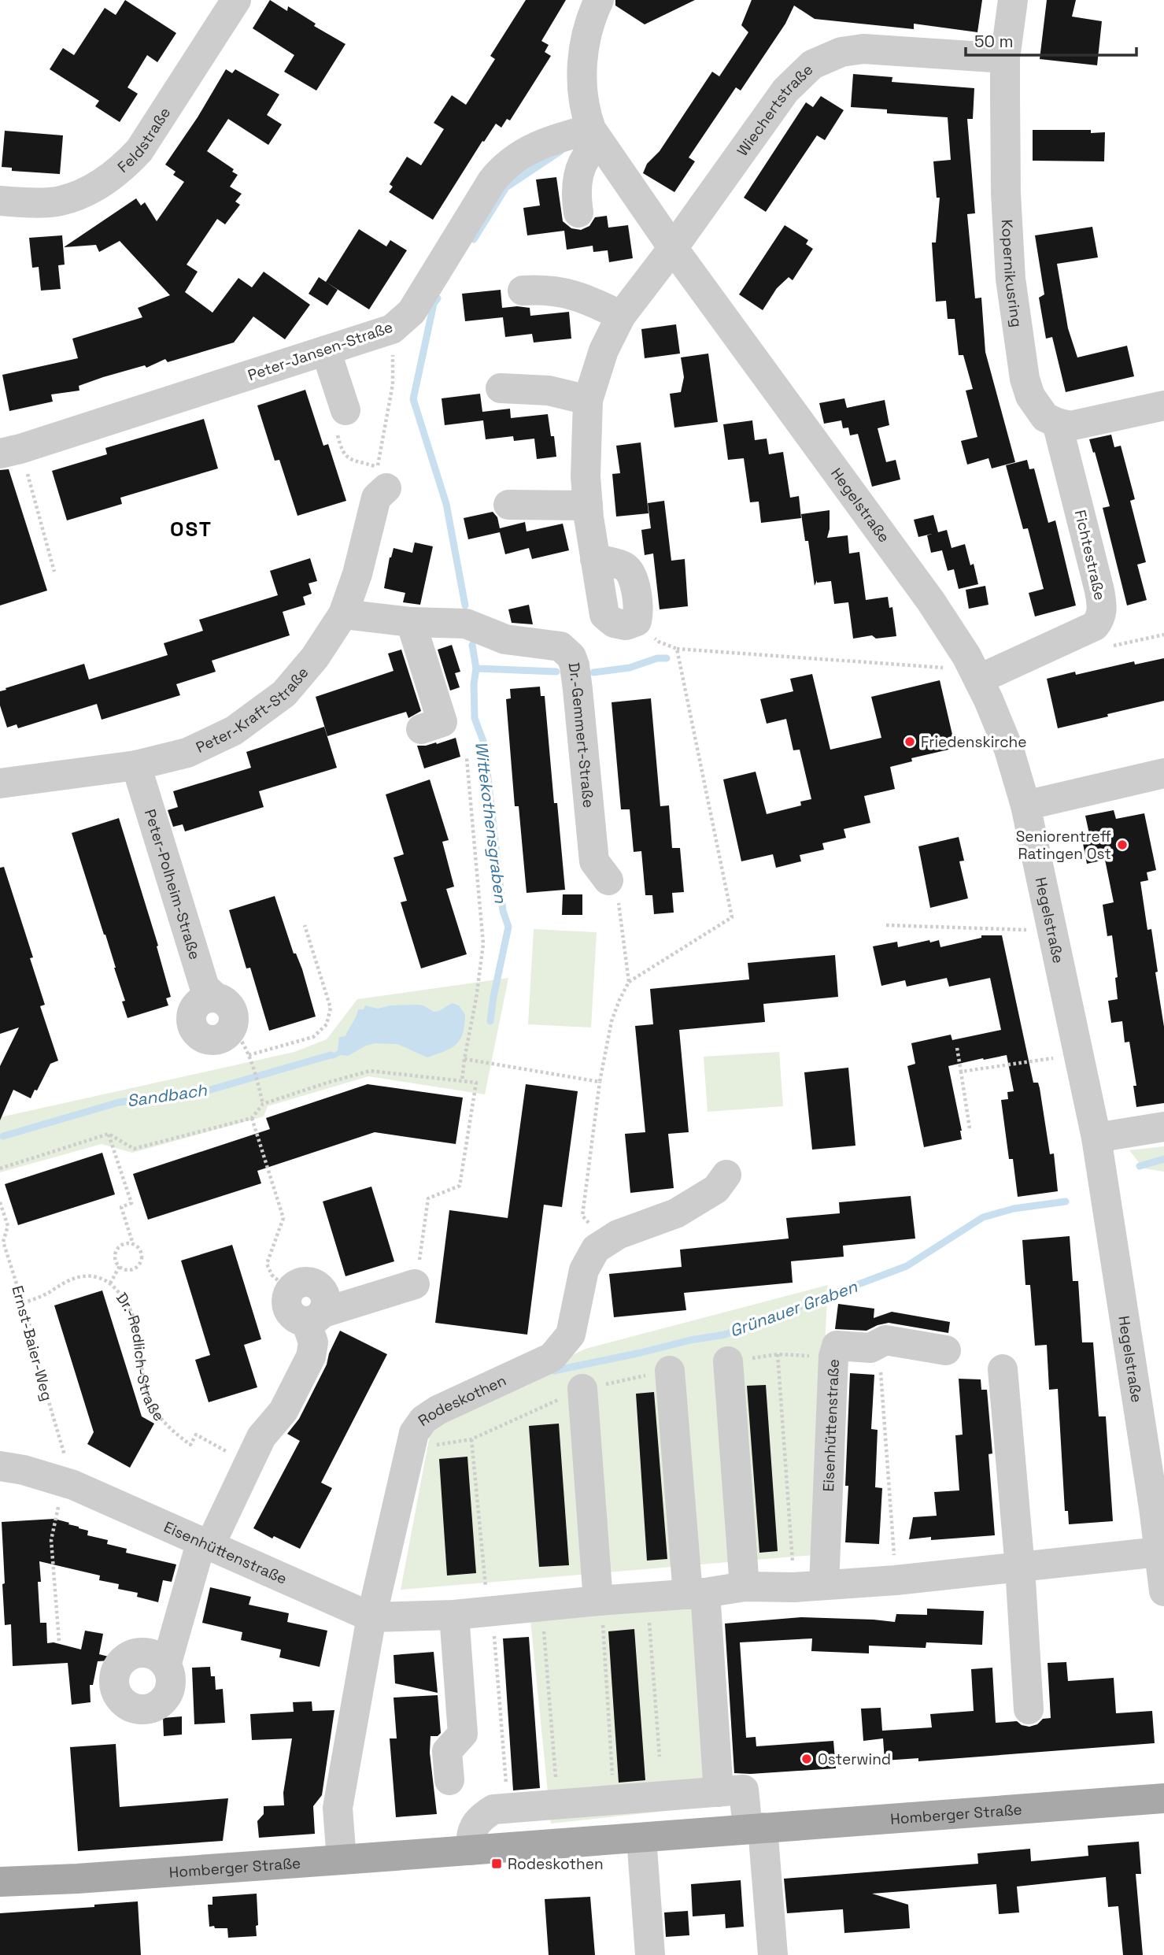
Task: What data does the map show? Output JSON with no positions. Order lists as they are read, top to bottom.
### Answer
{
  "streets": {
    "main road": ["Homberger Straße"],
    "street": [
      "Wiechertstraße",
      "Feldstraße",
      "Kopernikusring",
      "Peter-Jansen-Straße",
      "Hegelstraße",
      "Fichtestraße",
      "Peter-Kraft-Straße",
      "Dr.-Gemmert-Straße",
      "Peter-Polheim-Straße",
      "Rodeskothen",
      "Eisenhüttenstraße"
    ],
    "path": ["Ernst-Baier-Weg", "Dr.-Redlich-Straße"]
  },
  "crossings": [
    ["Wiechertstraße", "Kopernikusring"],
    ["Wiechertstraße", "Hegelstraße"],
    ["Kopernikusring", "Fichtestraße"],
    ["Hegelstraße", "Fichtestraße"],
    ["Hegelstraße", "Eisenhüttenstraße"],
    ["Peter-Kraft-Straße", "Dr.-Gemmert-Straße"],
    ["Peter-Kraft-Straße", "Peter-Polheim-Straße"],
    ["Ernst-Baier-Weg", "Dr.-Redlich-Straße"],
    ["Ernst-Baier-Weg", "Eisenhüttenstraße"],
    ["Rodeskothen", "Eisenhüttenstraße"],
    ["Rodeskothen", "Homberger Straße"]
  ],
  "districts": ["OST"],
  "water": ["Wittekothensgraben", "Sandbach", "Grünauer Graben"],
  "places": {
    "other": ["Friedenskirche", "Seniorentreff Ratingen Ost", "Osterwind"],
    "transit": ["Rodeskothen"]
  },
  "scale_bar": "50 m"
}
